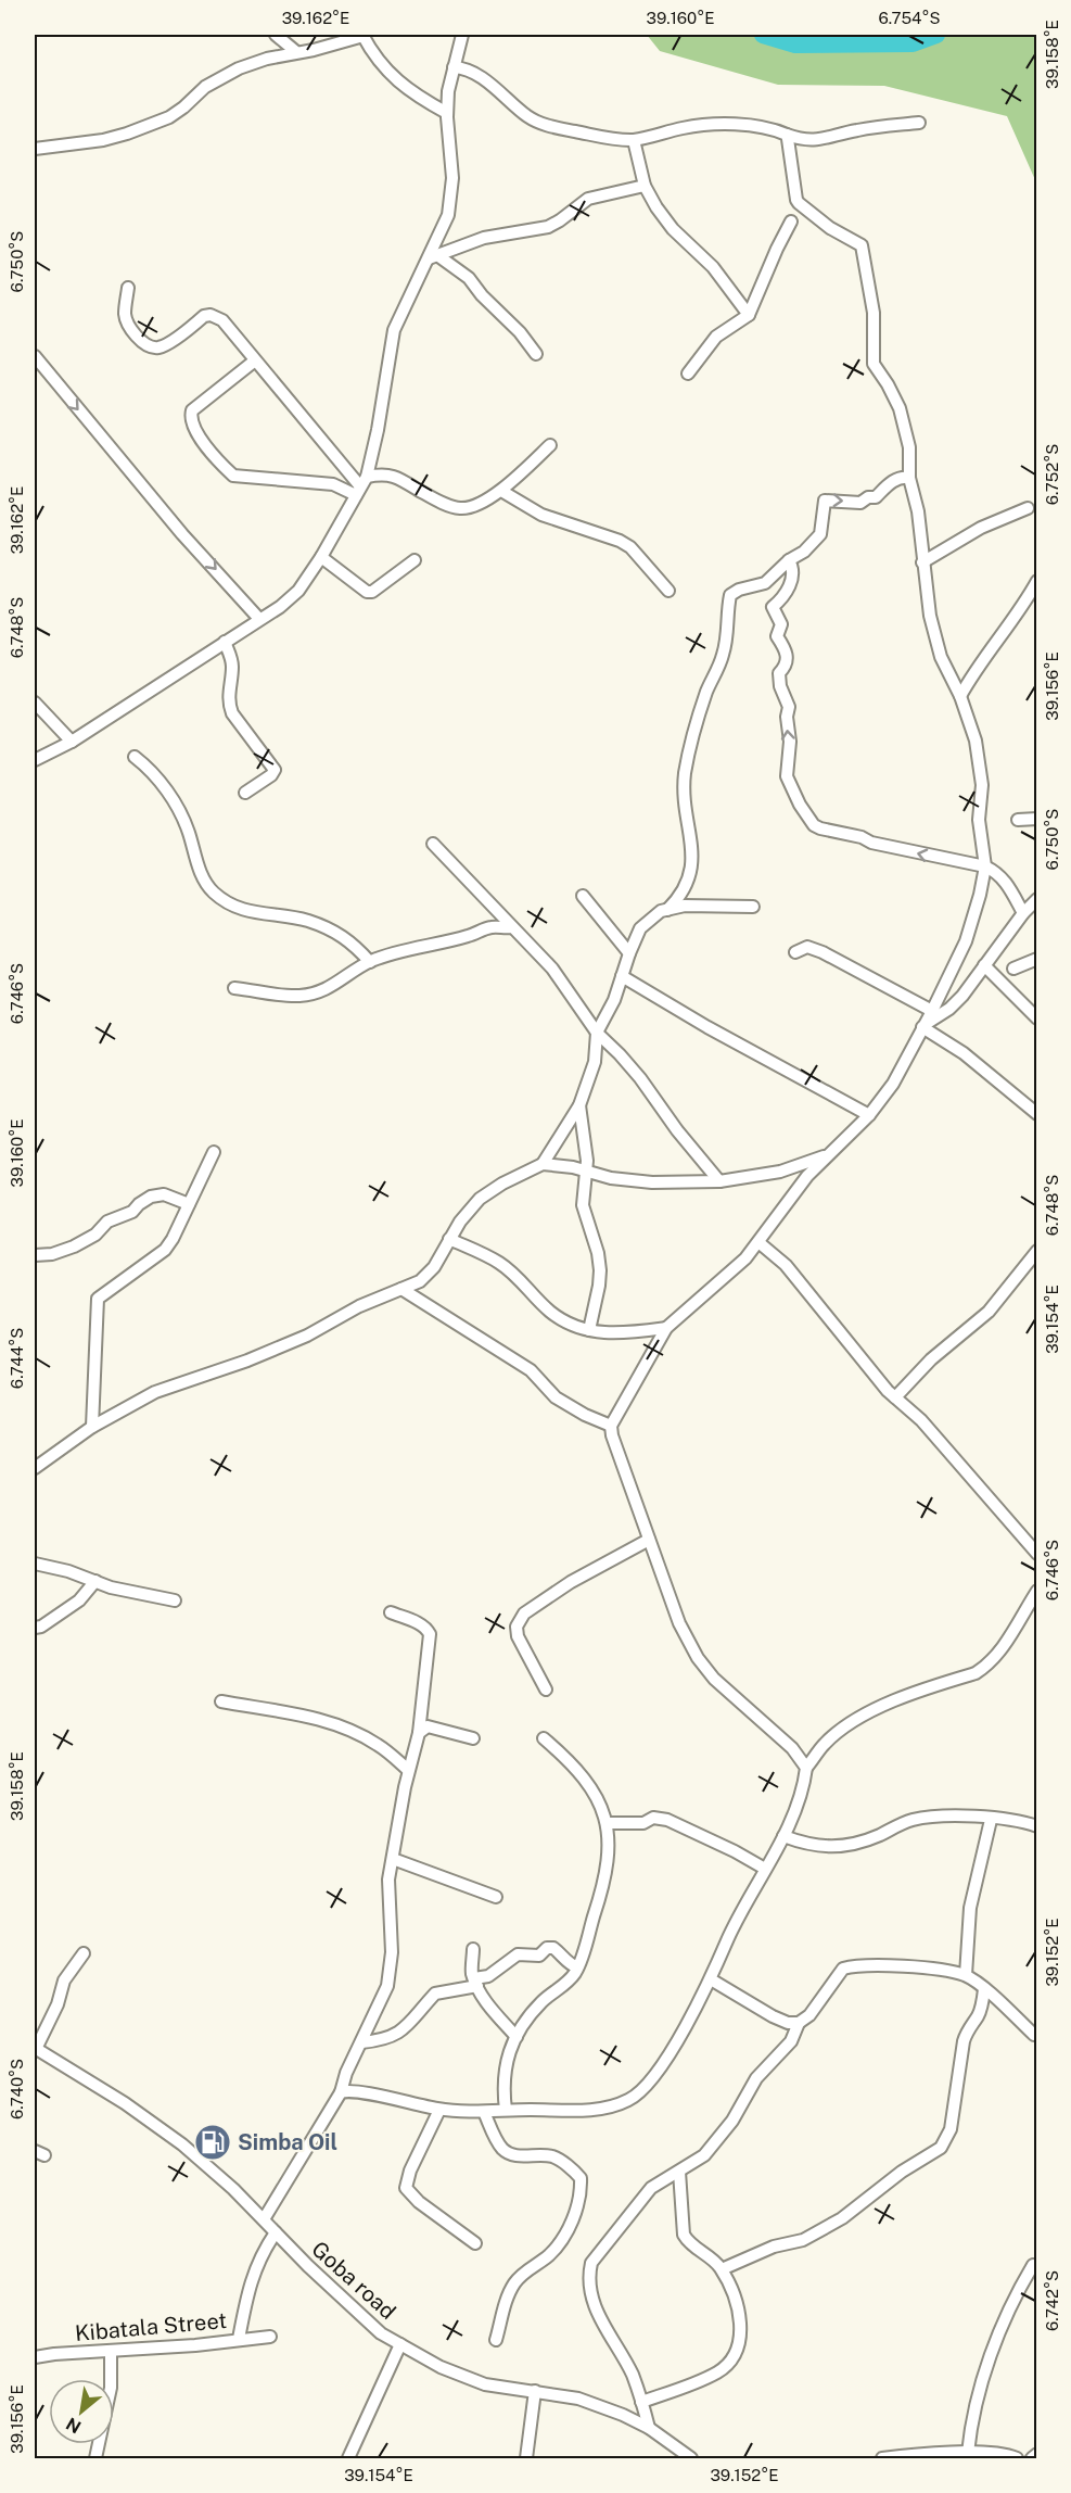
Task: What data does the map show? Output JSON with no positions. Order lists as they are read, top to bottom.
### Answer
{
  "streets": {
    "street": ["Goba road", "Kibatala Street"]
  },
  "places": {
    "fuel station": ["Simba Oil"]
  },
  "north": "bottom left",
  "coordinates": [
    "39.162°E",
    "39.160°E",
    "6.754°S",
    "39.158°E",
    "6.750°S",
    "6.752°S",
    "6.748°S",
    "39.156°E",
    "6.746°S",
    "39.154°E",
    "6.744°S",
    "39.152°E",
    "6.740°S",
    "6.742°S"
  ]
}
